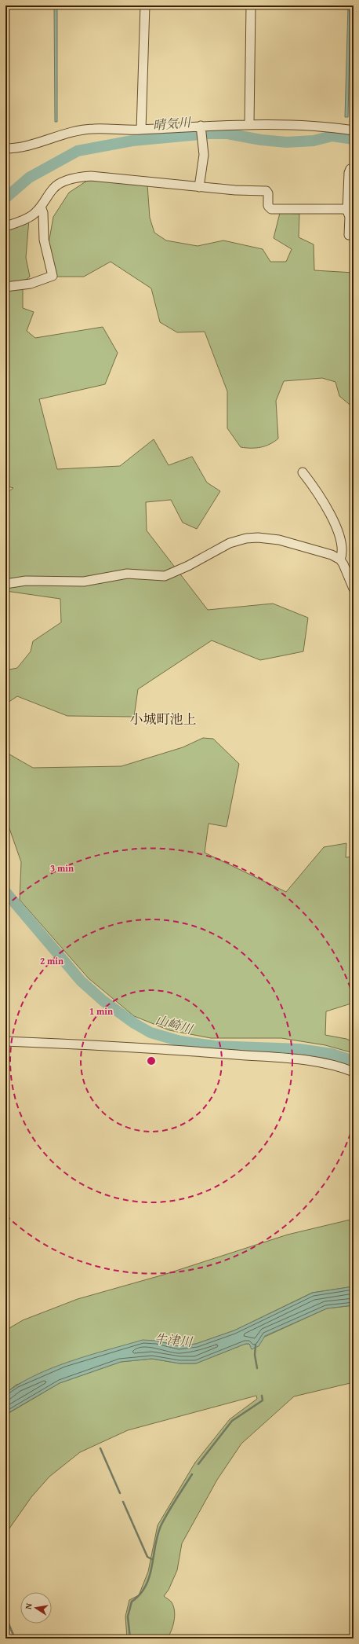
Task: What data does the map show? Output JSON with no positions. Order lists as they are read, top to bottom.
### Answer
{
  "districts": ["小城町池上"],
  "water": ["晴気川", "山崎川", "牛津川"],
  "north": "left",
  "rings": ["3 min", "2 min", "1 min"]
}
